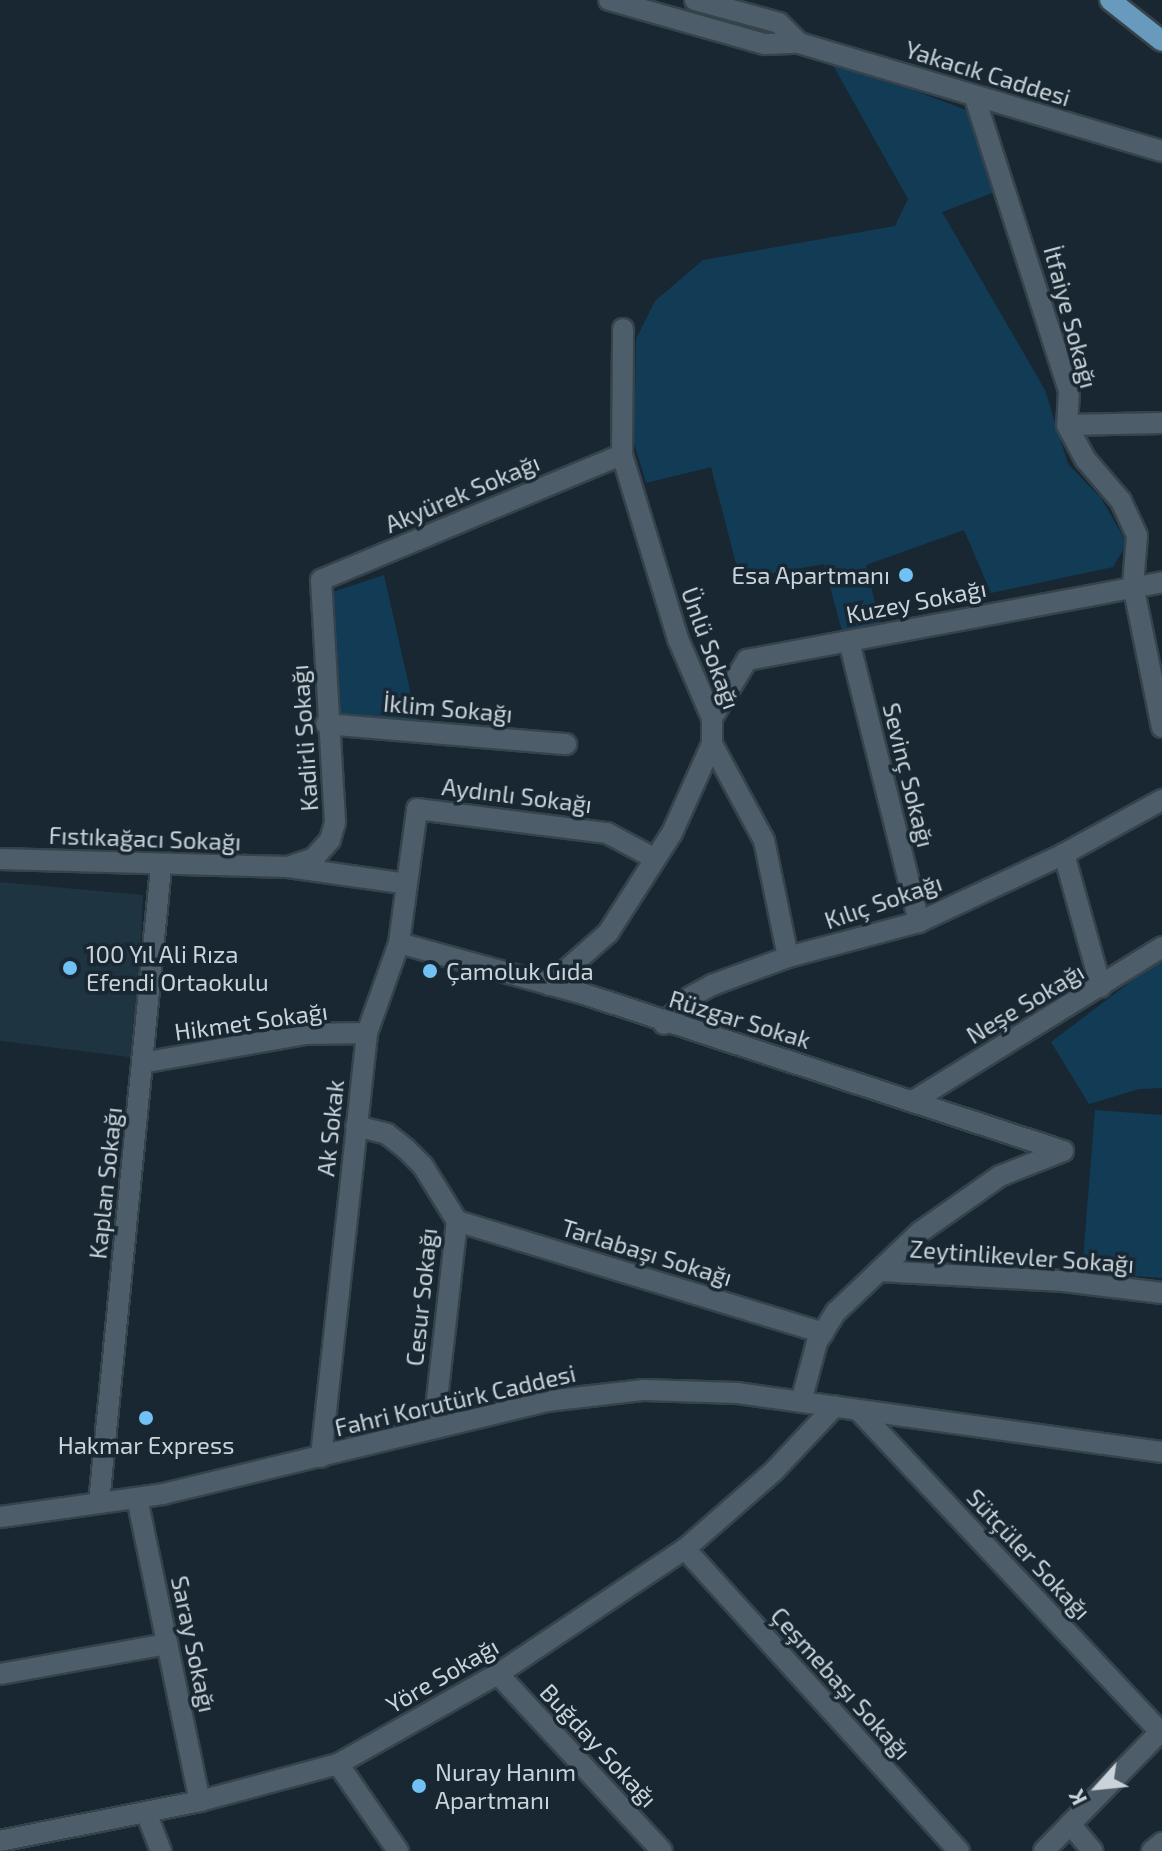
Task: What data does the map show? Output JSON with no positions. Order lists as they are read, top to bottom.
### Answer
{
  "streets": {
    "street": [
      "Yakacık Caddesi",
      "İtfaiye Sokağı",
      "Akyürek Sokağı",
      "Kuzey Sokağı",
      "Ünlü Sokağı",
      "İklim Sokağı",
      "Kadirli Sokağı",
      "Sevinç Sokağı",
      "Aydınlı Sokağı",
      "Fıstıkağacı Sokağı",
      "Kılıç Sokağı",
      "Neşe Sokağı",
      "Rüzgar Sokak",
      "Hikmet Sokağı",
      "Ak Sokak",
      "Kaplan Sokağı",
      "Tarlabaşı Sokağı",
      "Zeytinlikevler Sokağı",
      "Cesur Sokağı",
      "Fahri Korutürk Caddesi",
      "Sütçüler Sokağı",
      "Saray Sokağı",
      "Yöre Sokağı",
      "Çeşmebaşı Sokağı",
      "Buğday Sokağı"
    ]
  },
  "crossings": [
    ["Yakacık Caddesi", "İtfaiye Sokağı"],
    ["İtfaiye Sokağı", "Kuzey Sokağı"],
    ["Akyürek Sokağı", "Ünlü Sokağı"],
    ["Akyürek Sokağı", "Kadirli Sokağı"],
    ["Kuzey Sokağı", "Ünlü Sokağı"],
    ["Kuzey Sokağı", "Sevinç Sokağı"],
    ["Ünlü Sokağı", "Aydınlı Sokağı"],
    ["Ünlü Sokağı", "Rüzgar Sokak"],
    ["İklim Sokağı", "Kadirli Sokağı"],
    ["Kadirli Sokağı", "Fıstıkağacı Sokağı"],
    ["Sevinç Sokağı", "Kılıç Sokağı"],
    ["Aydınlı Sokağı", "Ak Sokak"],
    ["Fıstıkağacı Sokağı", "Ak Sokak"],
    ["Fıstıkağacı Sokağı", "Kaplan Sokağı"],
    ["Kılıç Sokağı", "Rüzgar Sokak"],
    ["Neşe Sokağı", "Rüzgar Sokak"],
    ["Rüzgar Sokak", "Ak Sokak"],
    ["Rüzgar Sokak", "Zeytinlikevler Sokağı"],
    ["Hikmet Sokağı", "Ak Sokak"],
    ["Hikmet Sokağı", "Kaplan Sokağı"],
    ["Ak Sokak", "Cesur Sokağı"],
    ["Ak Sokak", "Fahri Korutürk Caddesi"],
    ["Kaplan Sokağı", "Fahri Korutürk Caddesi"],
    ["Tarlabaşı Sokağı", "Cesur Sokağı"],
    ["Cesur Sokağı", "Fahri Korutürk Caddesi"],
    ["Fahri Korutürk Caddesi", "Sütçüler Sokağı"],
    ["Fahri Korutürk Caddesi", "Saray Sokağı"],
    ["Fahri Korutürk Caddesi", "Yöre Sokağı"],
    ["Saray Sokağı", "Yöre Sokağı"],
    ["Yöre Sokağı", "Çeşmebaşı Sokağı"],
    ["Yöre Sokağı", "Buğday Sokağı"]
  ],
  "places": [
    "Esa Apartmanı",
    "100 Yıl Ali Rıza Efendi Ortaokulu",
    "Çamoluk Gıda",
    "Hakmar Express",
    "Nuray Hanım Apartmanı"
  ],
  "north": "bottom left"
}
